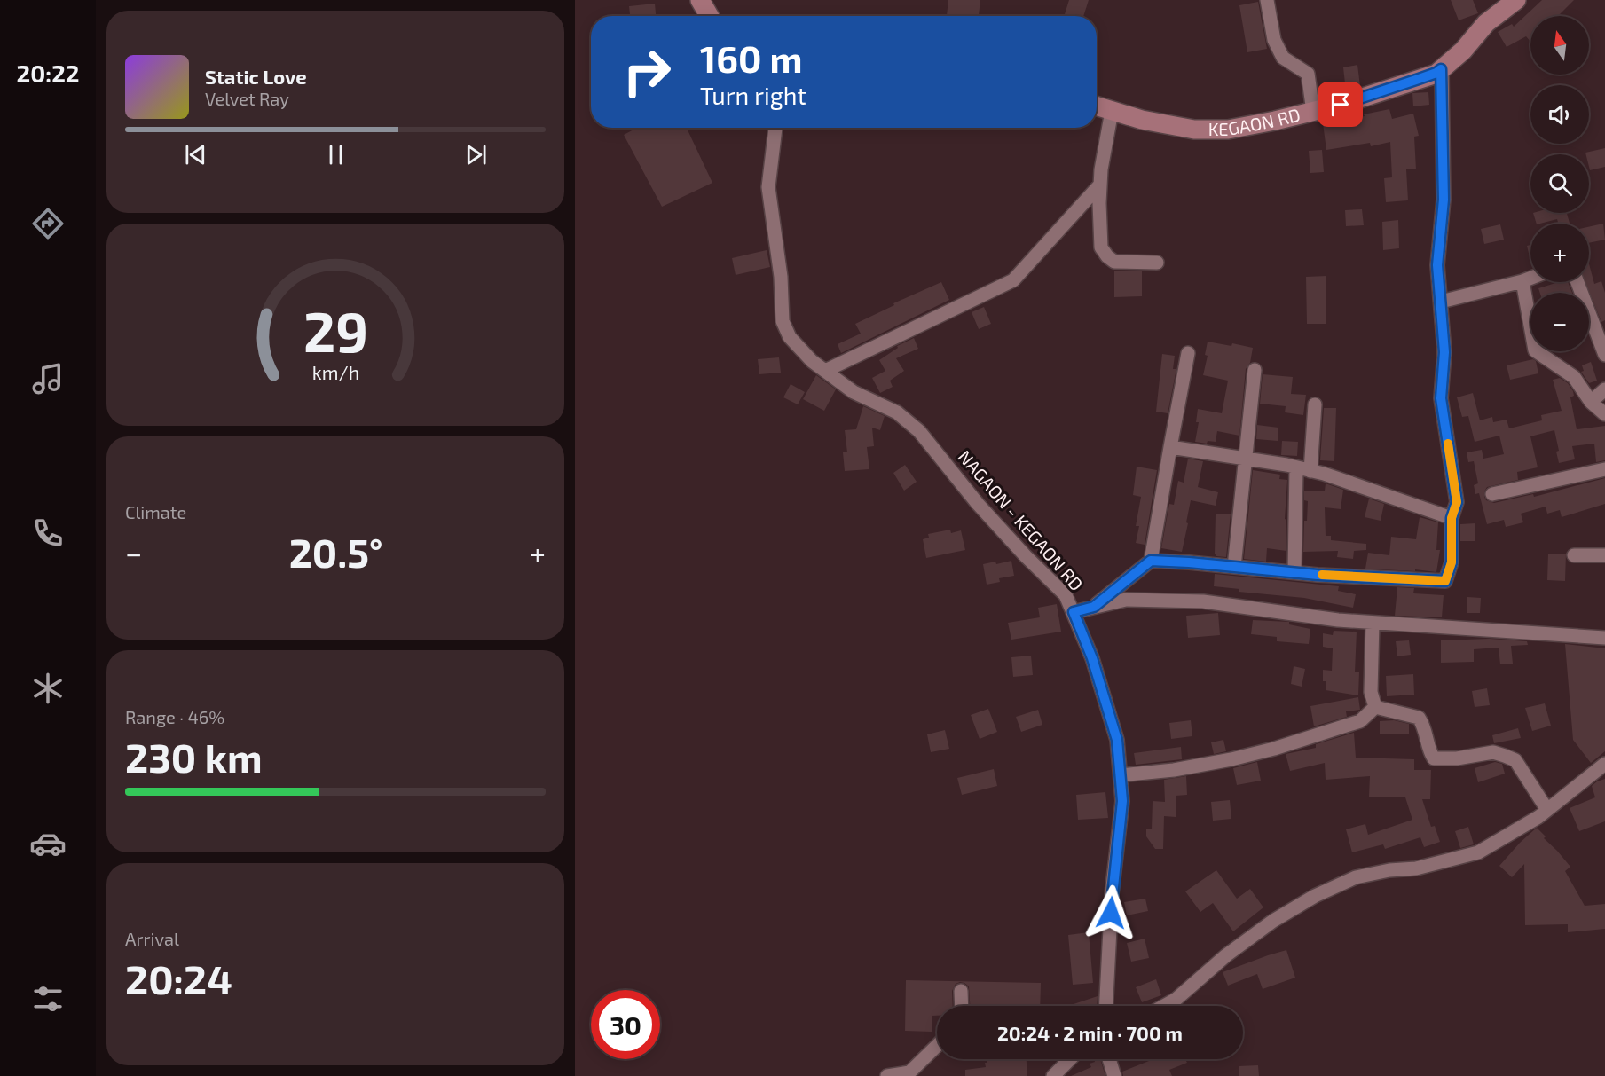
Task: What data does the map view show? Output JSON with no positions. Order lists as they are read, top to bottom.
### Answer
{
  "streets": {
    "street": ["KEGAON RD", "NAGAON - KEGAON RD"]
  },
  "north": "top",
  "page": {
    "tabs": "20:22",
    "map_buttons": ["+", "−"],
    "turn": ["160 m", "Turn right"],
    "song": ["Static Love", "Velvet Ray"],
    "tile": [
      "Climate",
      ["Range · 46%", "230 km"],
      ["Arrival", "20:24"]
    ],
    "heat": ["−", "20.5°", "+"],
    "limit": "30",
    "trip": "20:24 · 2 min · 700 m",
    "gauge": ["29", "km/h"]
  }
}
